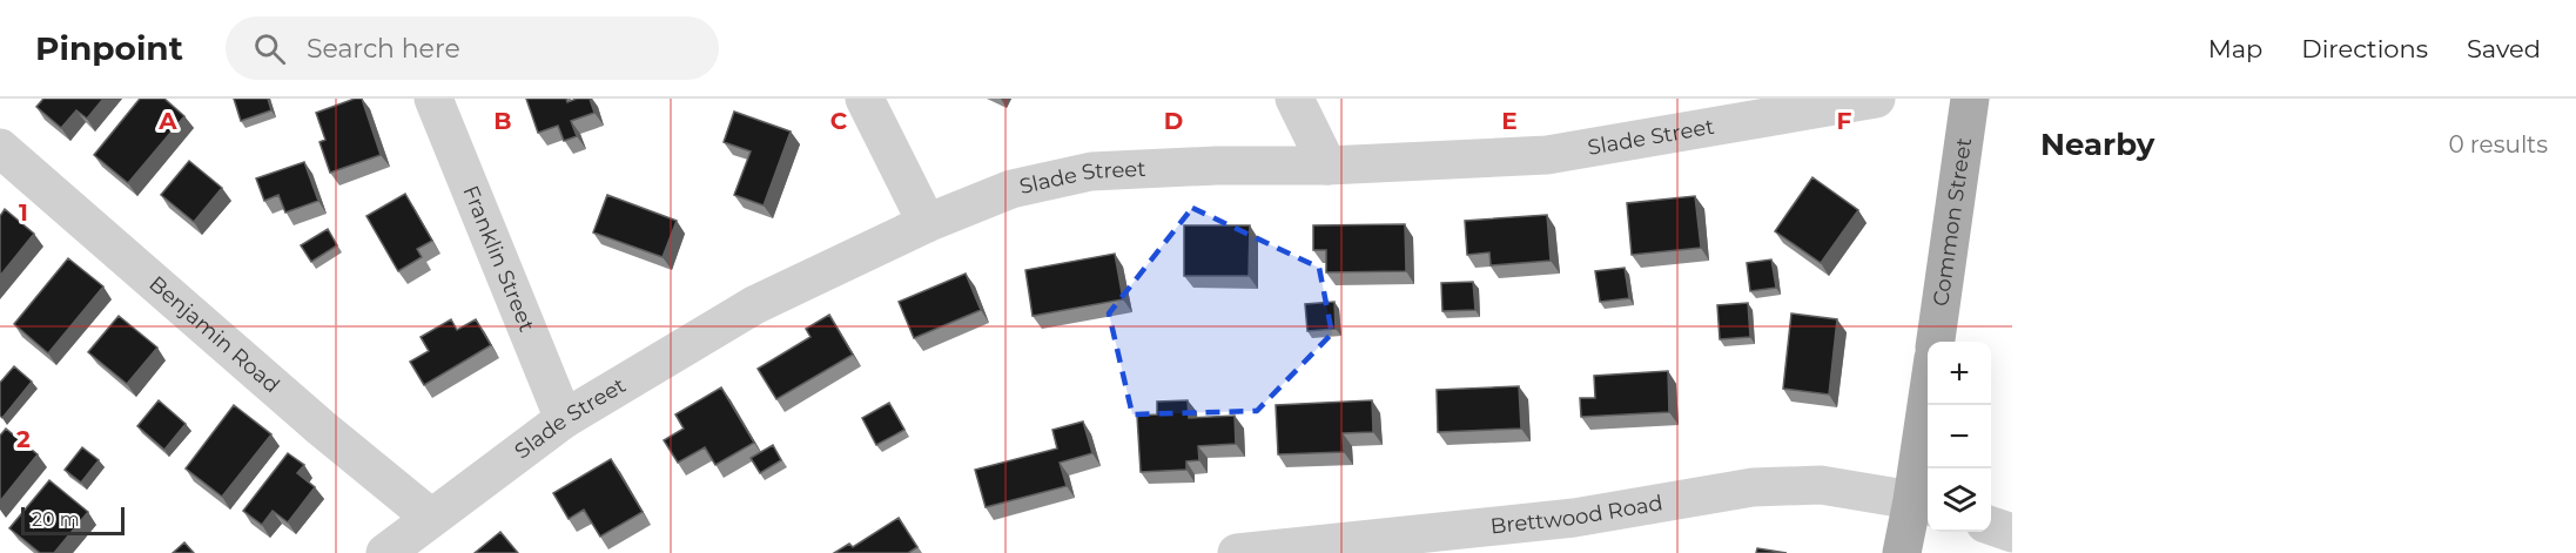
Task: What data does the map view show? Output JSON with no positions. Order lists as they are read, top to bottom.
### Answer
{
  "streets": {
    "main road": ["Common Street"],
    "street": [
      "Slade Street",
      "Franklin Street",
      "Benjamin Road",
      "Brettwood Road"
    ]
  },
  "crossings": [
    ["Slade Street", "Franklin Street"],
    ["Slade Street", "Benjamin Road"]
  ],
  "scale_bar": "20 m",
  "page": {
    "header": "Pinpoint",
    "search": "Search here",
    "nav": ["Map", "Directions", "Saved"],
    "heading": ["Nearby", "0 results"],
    "map_buttons": ["+", "−"],
    "scale": "20 m"
  },
  "grid": {
    "columns": [
      "A",
      "B",
      "C",
      "D",
      "E",
      "F"
    ],
    "rows": ["1", "2"]
  }
}
